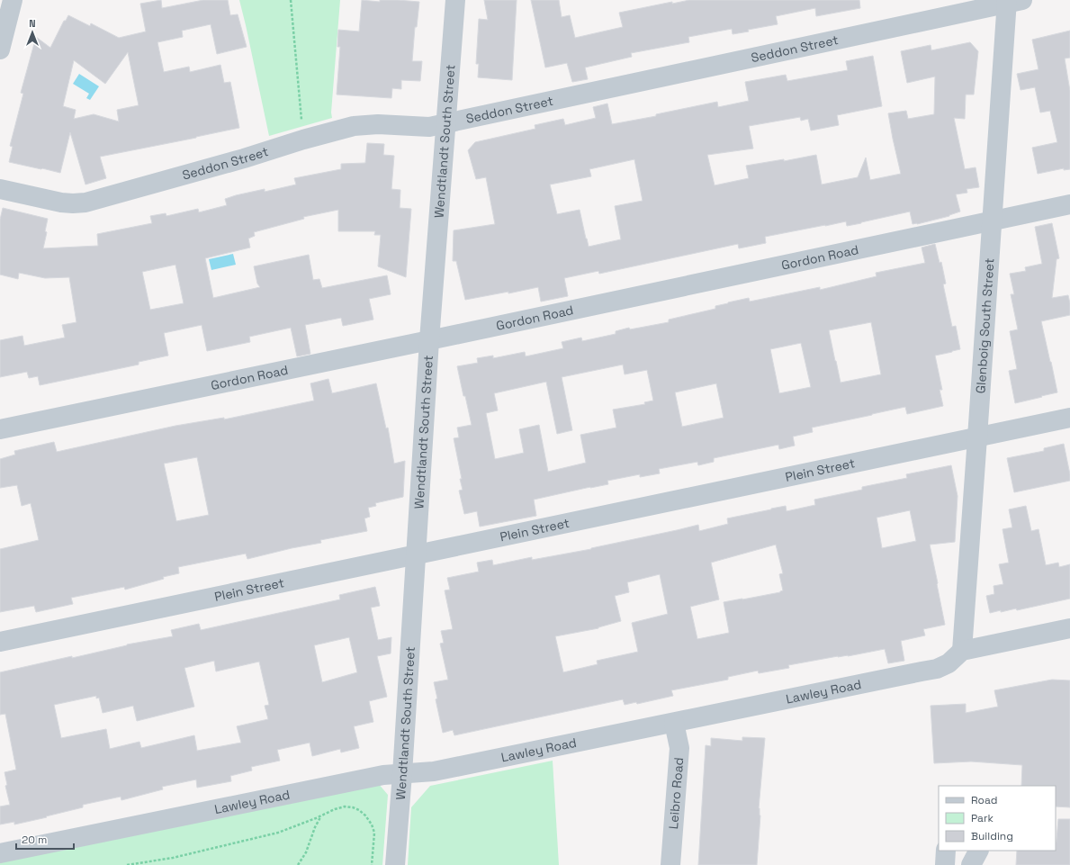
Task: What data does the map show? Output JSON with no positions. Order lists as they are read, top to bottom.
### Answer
{
  "streets": {
    "street": [
      "Seddon Street",
      "Wendtlandt South Street",
      "Gordon Road",
      "Glenboig South Street",
      "Plein Street",
      "Lawley Road",
      "Leibro Road"
    ]
  },
  "crossings": [
    ["Seddon Street", "Wendtlandt South Street"],
    ["Seddon Street", "Glenboig South Street"],
    ["Wendtlandt South Street", "Gordon Road"],
    ["Wendtlandt South Street", "Plein Street"],
    ["Wendtlandt South Street", "Lawley Road"],
    ["Gordon Road", "Glenboig South Street"],
    ["Glenboig South Street", "Plein Street"],
    ["Glenboig South Street", "Lawley Road"],
    ["Lawley Road", "Leibro Road"]
  ],
  "legend": ["Road", "Park", "Building"],
  "scale_bar": "20 m",
  "north": "top"
}
